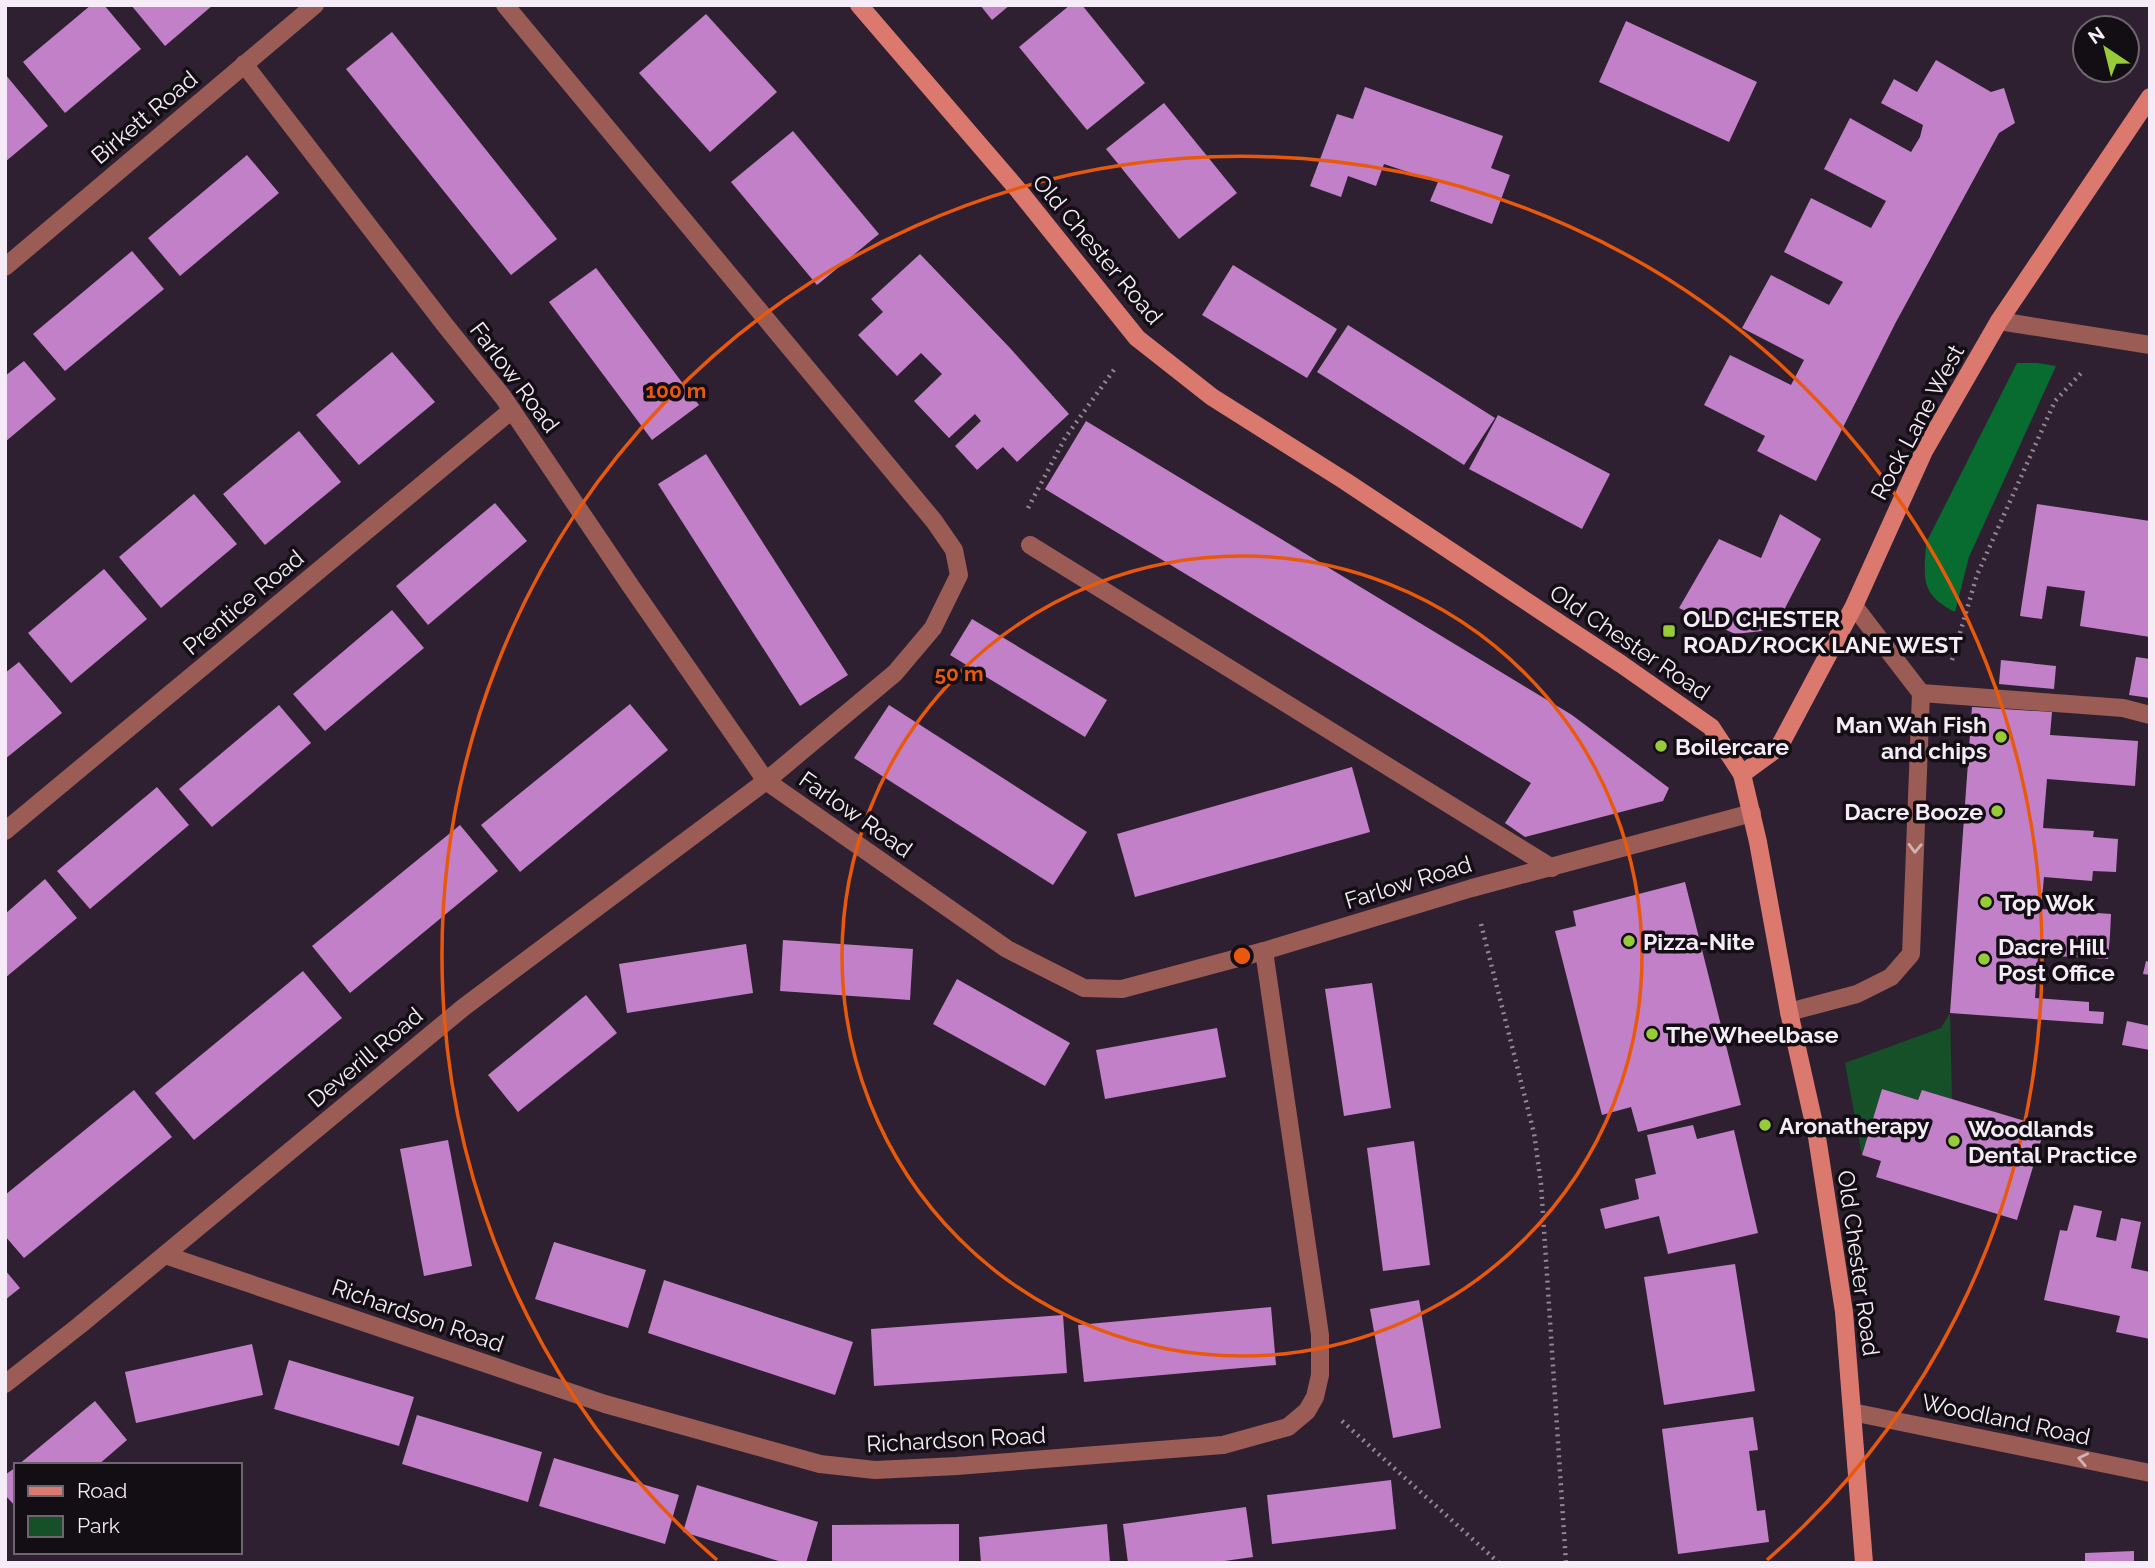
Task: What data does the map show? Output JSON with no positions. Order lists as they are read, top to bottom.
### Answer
{
  "streets": {
    "main road": ["Old Chester Road", "Rock Lane West"],
    "street": [
      "Birkett Road",
      "Farlow Road",
      "Prentice Road",
      "Deverill Road",
      "Richardson Road",
      "Woodland Road"
    ]
  },
  "crossings": [
    ["Birkett Road", "Farlow Road"],
    ["Old Chester Road", "Farlow Road"],
    ["Old Chester Road", "Rock Lane West"],
    ["Old Chester Road", "Woodland Road"],
    ["Farlow Road", "Prentice Road"],
    ["Farlow Road", "Deverill Road"],
    ["Deverill Road", "Richardson Road"]
  ],
  "one_way": ["Woodland Road"],
  "places": {
    "transit": ["OLD CHESTER ROAD/ROCK LANE WEST"],
    "other": [
      "Man Wah Fish and chips",
      "Boilercare",
      "Dacre Booze",
      "Top Wok",
      "Pizza-Nite",
      "Dacre Hill Post Office",
      "The Wheelbase",
      "Aronatherapy",
      "Woodlands Dental Practice"
    ]
  },
  "legend": ["Road", "Park"],
  "north": "top left",
  "rings": ["100 m", "50 m"]
}
